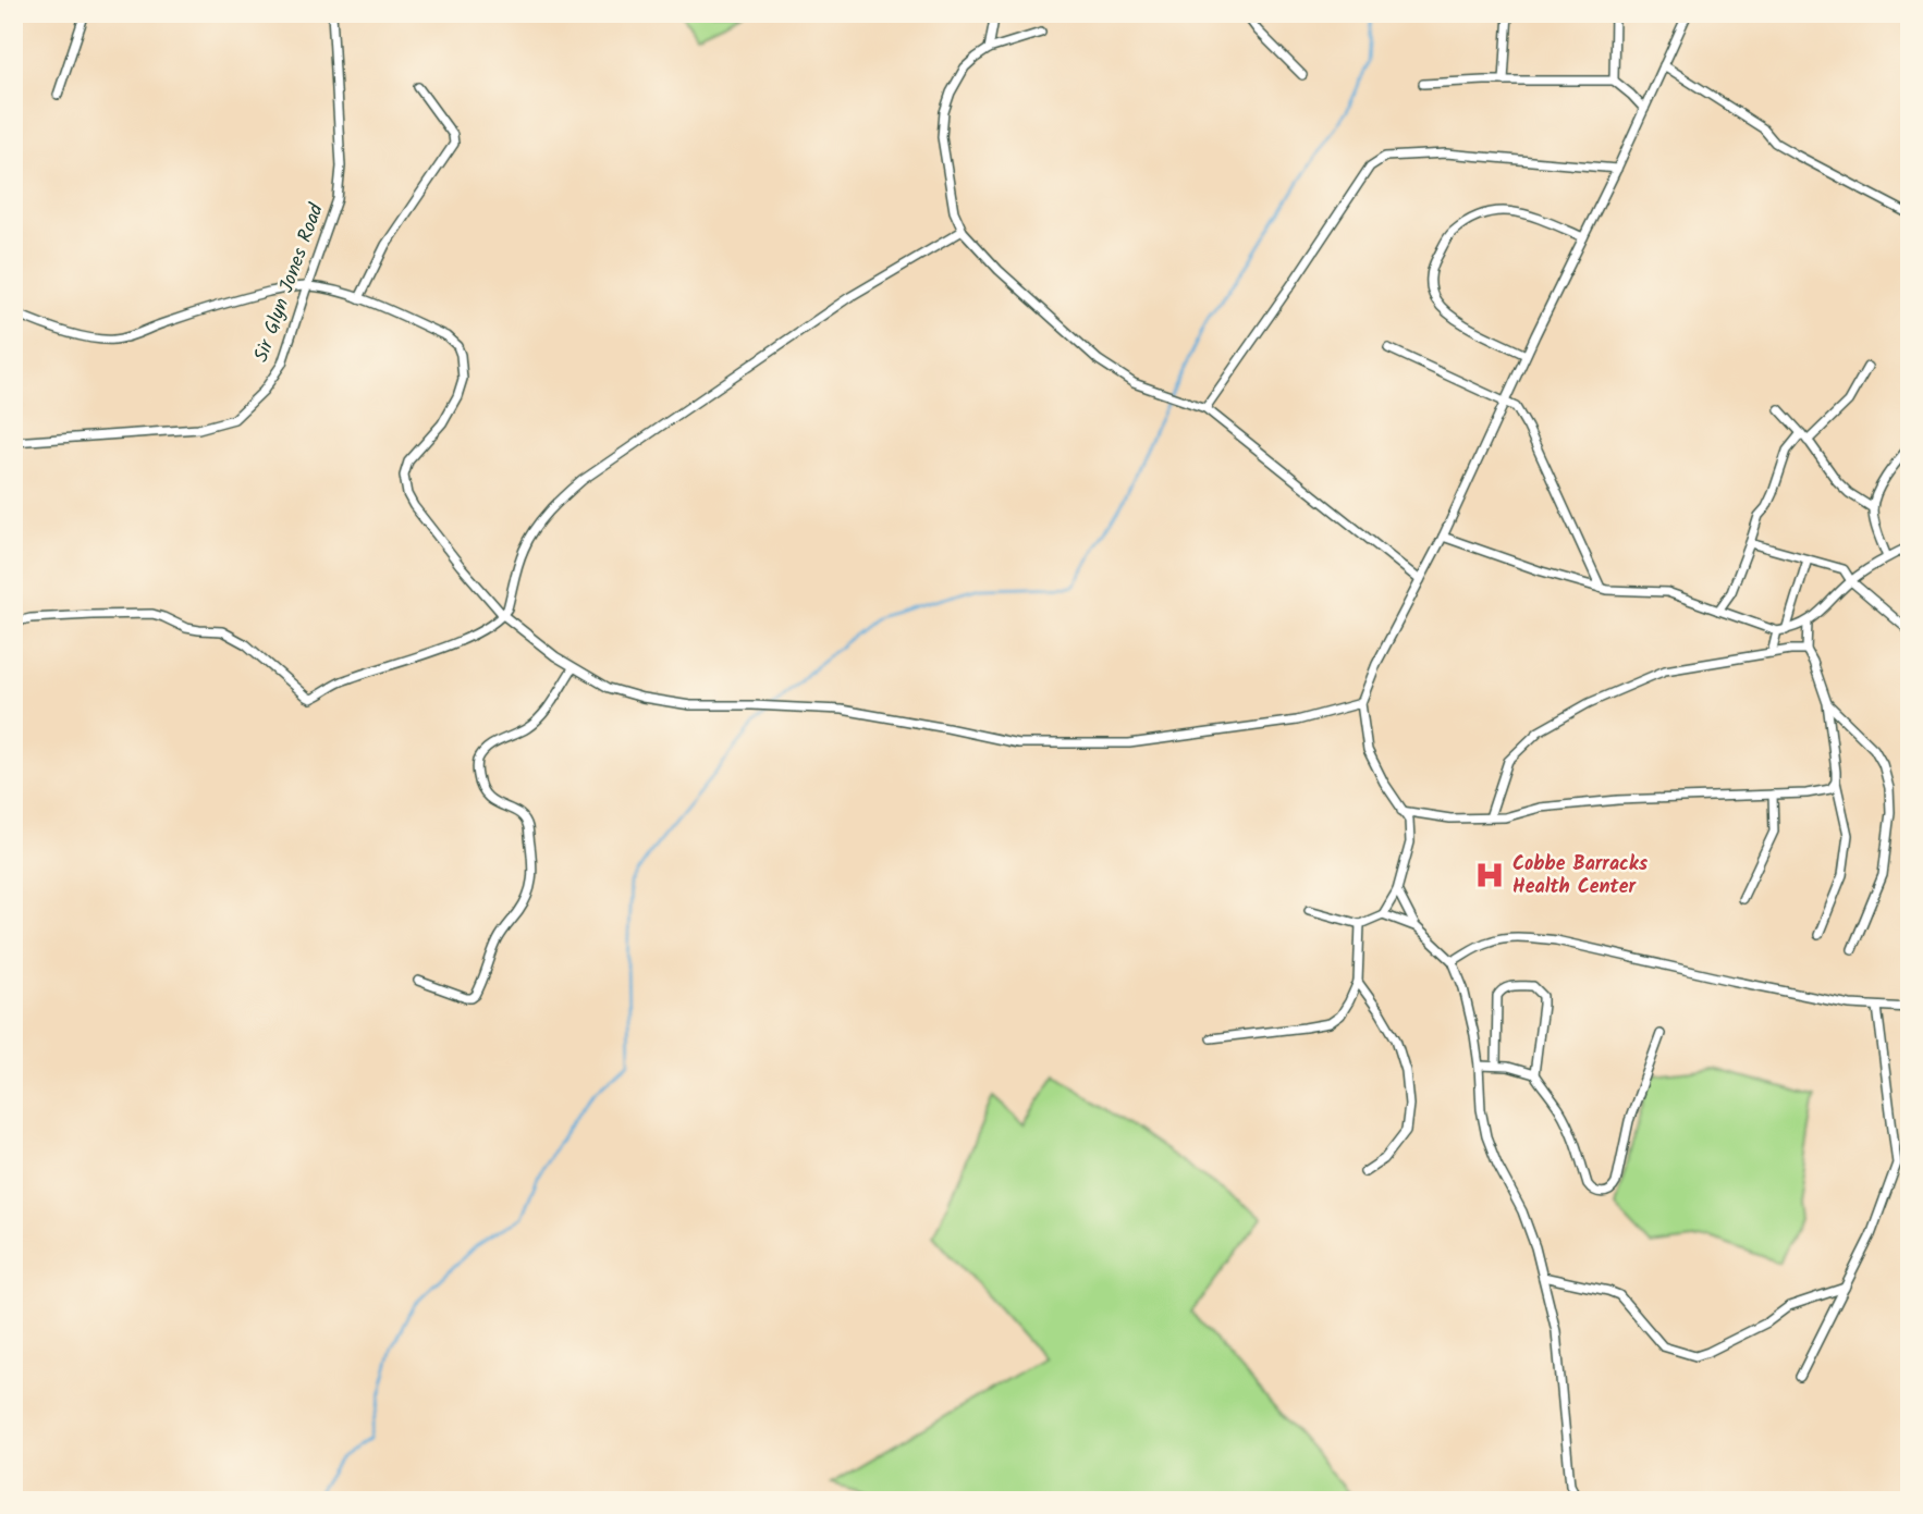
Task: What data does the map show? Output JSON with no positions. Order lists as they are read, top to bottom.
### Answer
{
  "streets": {
    "street": ["Sir Glyn Jones Road"]
  },
  "places": {
    "hospital": ["Cobbe Barracks Health Center"]
  }
}
